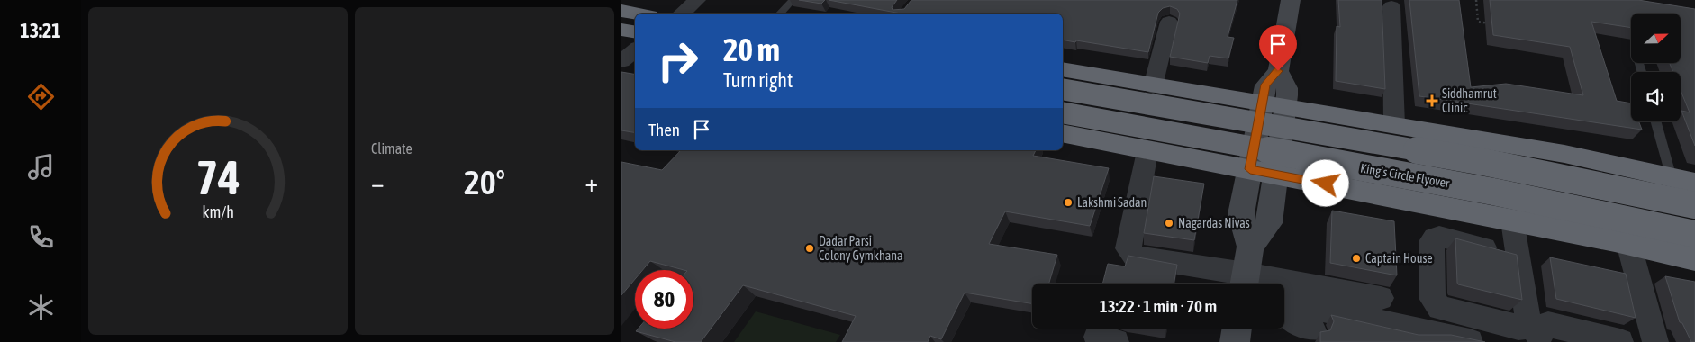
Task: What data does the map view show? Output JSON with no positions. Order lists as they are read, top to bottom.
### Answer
{
  "streets": {
    "highway": ["King's Circle Flyover"]
  },
  "places": {
    "health": ["Siddhamrut Clinic"],
    "other": [
      "Lakshmi Sadan",
      "Nagardas Nivas",
      "Dadar Parsi Colony Gymkhana",
      "Captain House"
    ]
  },
  "north": "right",
  "page": {
    "tabs": "13:21",
    "tile": "Climate",
    "turn": ["20 m", "Turn right"],
    "then": "Then",
    "heat": ["−", "20°", "+"],
    "limit": "80",
    "trip": "13:22 · 1 min · 70 m",
    "gauge": ["74", "km/h"]
  }
}
